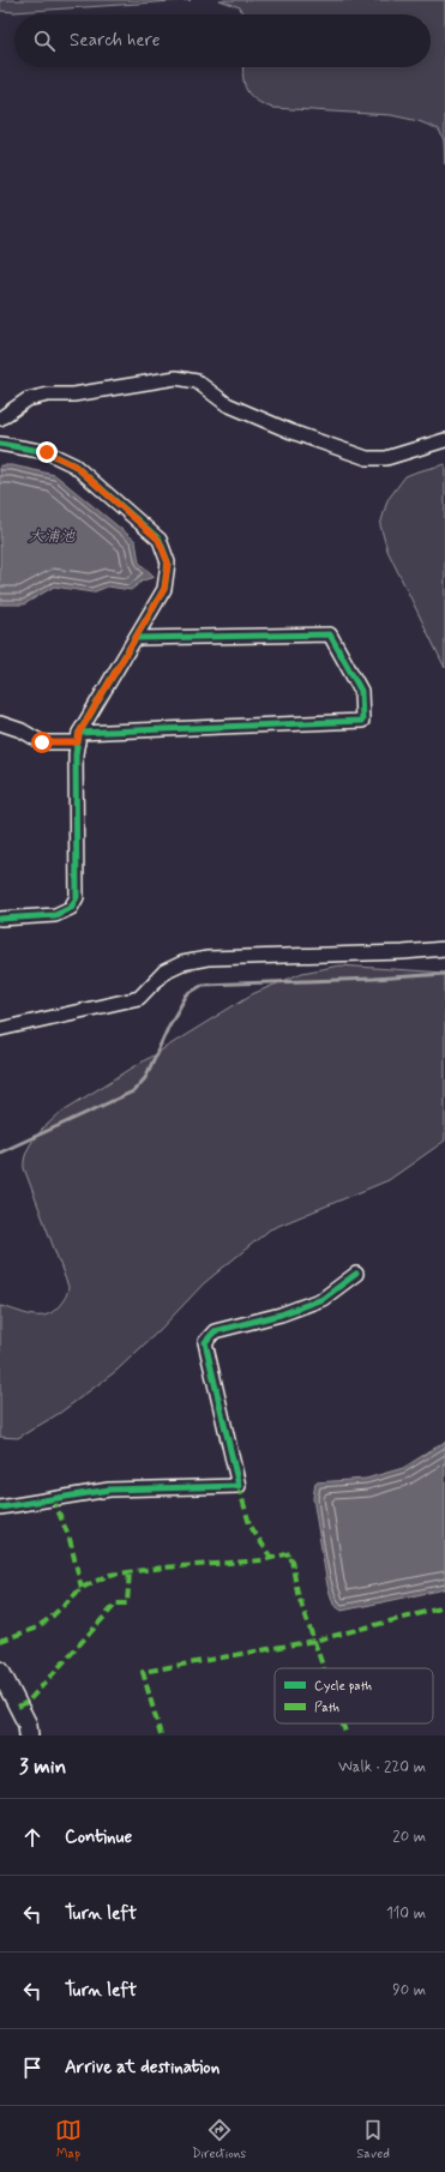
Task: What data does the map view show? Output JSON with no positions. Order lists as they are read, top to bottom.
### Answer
{
  "water": ["大浦池"],
  "legend": ["Cycle path", "Path"],
  "page": {
    "search": "Search here",
    "heading": ["3 min", "Walk · 220 m"],
    "list": [
      ["Continue", "20 m"],
      ["Turn left", "110 m"],
      ["Turn left", "90 m"],
      "Arrive at destination"
    ],
    "nav": ["Map", "Directions", "Saved"]
  }
}
